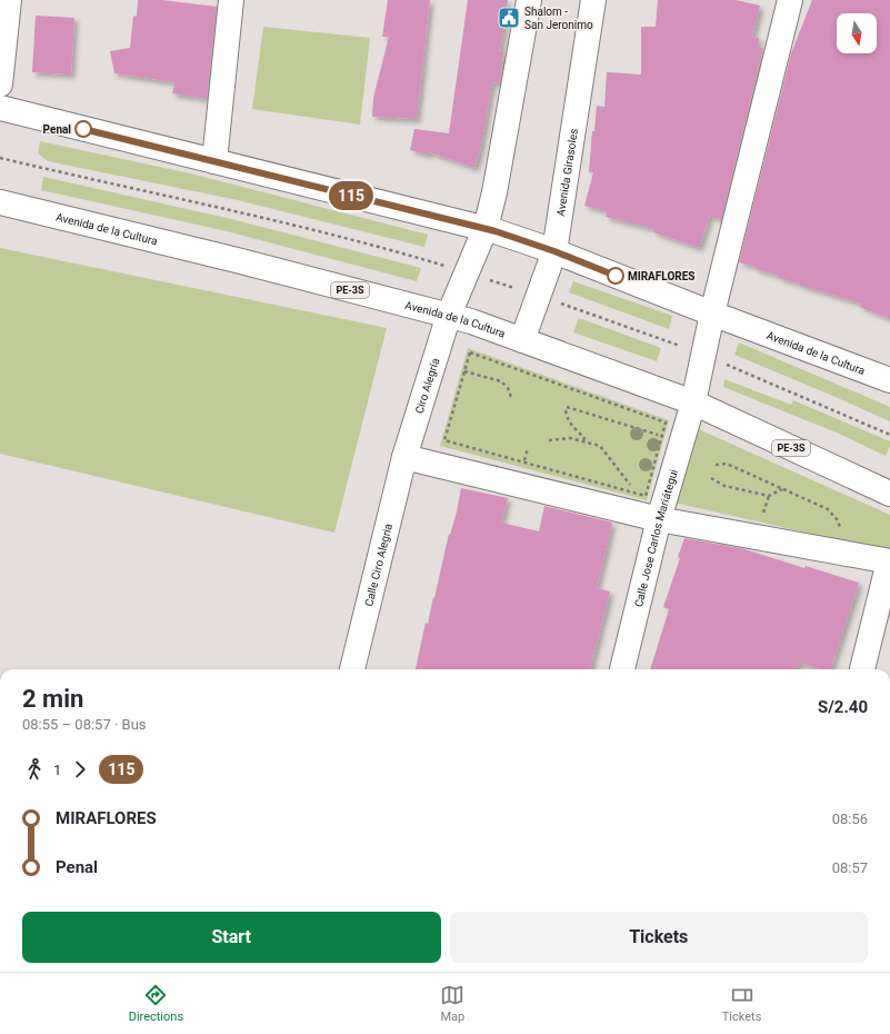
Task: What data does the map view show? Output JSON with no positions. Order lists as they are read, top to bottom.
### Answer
{
  "streets": {
    "main road": [
      "Avenida Girasoles",
      "Avenida de la Cultura",
      "PE-3S",
      "Ciro Alegría",
      "Calle Jose Carlos Mariátegui",
      "Calle Ciro Alegria"
    ]
  },
  "crossings": [
    ["Avenida Girasoles", "Avenida de la Cultura"],
    ["Avenida de la Cultura", "Ciro Alegría"],
    ["Avenida de la Cultura", "Calle Jose Carlos Mariátegui"],
    ["Ciro Alegría", "Calle Ciro Alegria"]
  ],
  "places": {
    "public building": ["Shalom - San Jeronimo"],
    "other": ["Penal", "MIRAFLORES"]
  },
  "lines": ["bus line 115"],
  "north": "bottom",
  "page": {
    "on_map": "115",
    "heading": ["2 min", "08:55 – 08:57 · Bus", "S/2.40"],
    "legs": ["1", "115"],
    "list": [
      {
        "name": "MIRAFLORES",
        "value": "08:56"
      },
      {
        "name": "Penal",
        "value": "08:57"
      }
    ],
    "buttons": ["Start", "Tickets"],
    "tabs": ["Directions", "Map", "Tickets"]
  }
}
